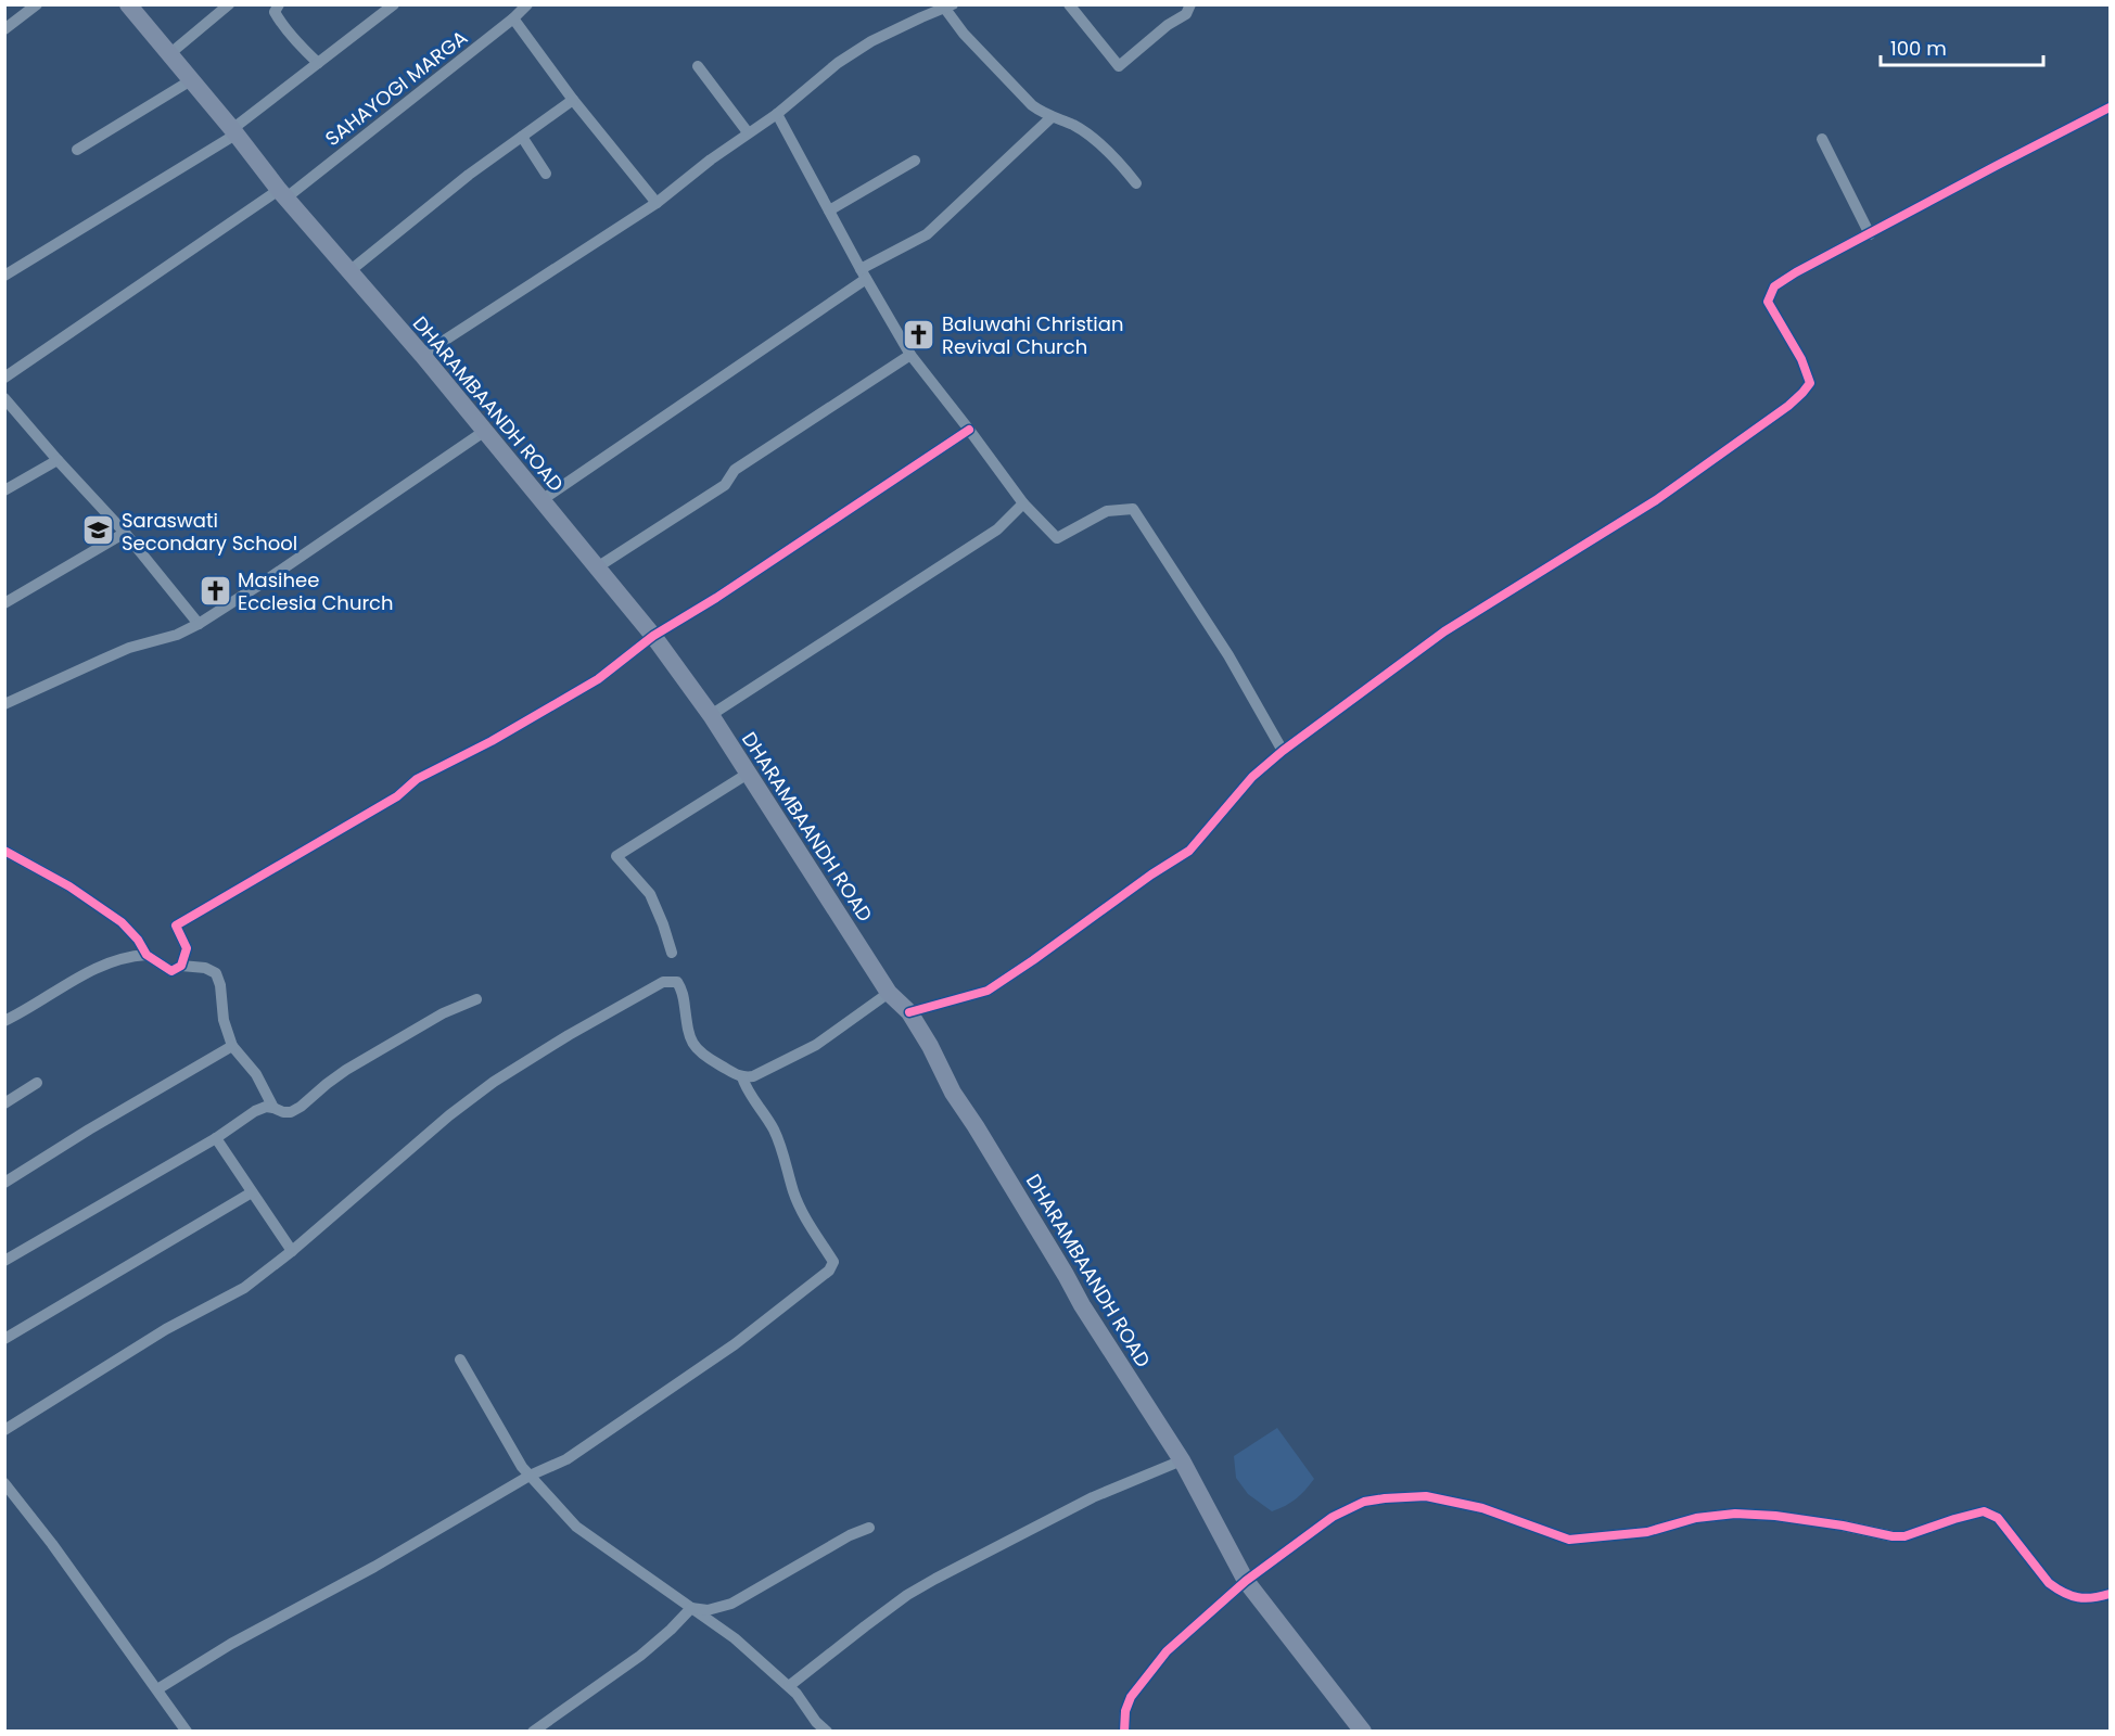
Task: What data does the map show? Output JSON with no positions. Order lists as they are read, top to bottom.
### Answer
{
  "streets": {
    "main road": ["DHARAMBAANDH ROAD"],
    "street": ["SAHAYOGI MARGA"]
  },
  "crossings": [
    ["SAHAYOGI MARGA", "DHARAMBAANDH ROAD"]
  ],
  "places": {
    "church": ["Baluwahi Christian Revival Church", "Masihee Ecclesia Church"],
    "school or university": ["Saraswati Secondary School"]
  },
  "scale_bar": "100 m"
}
